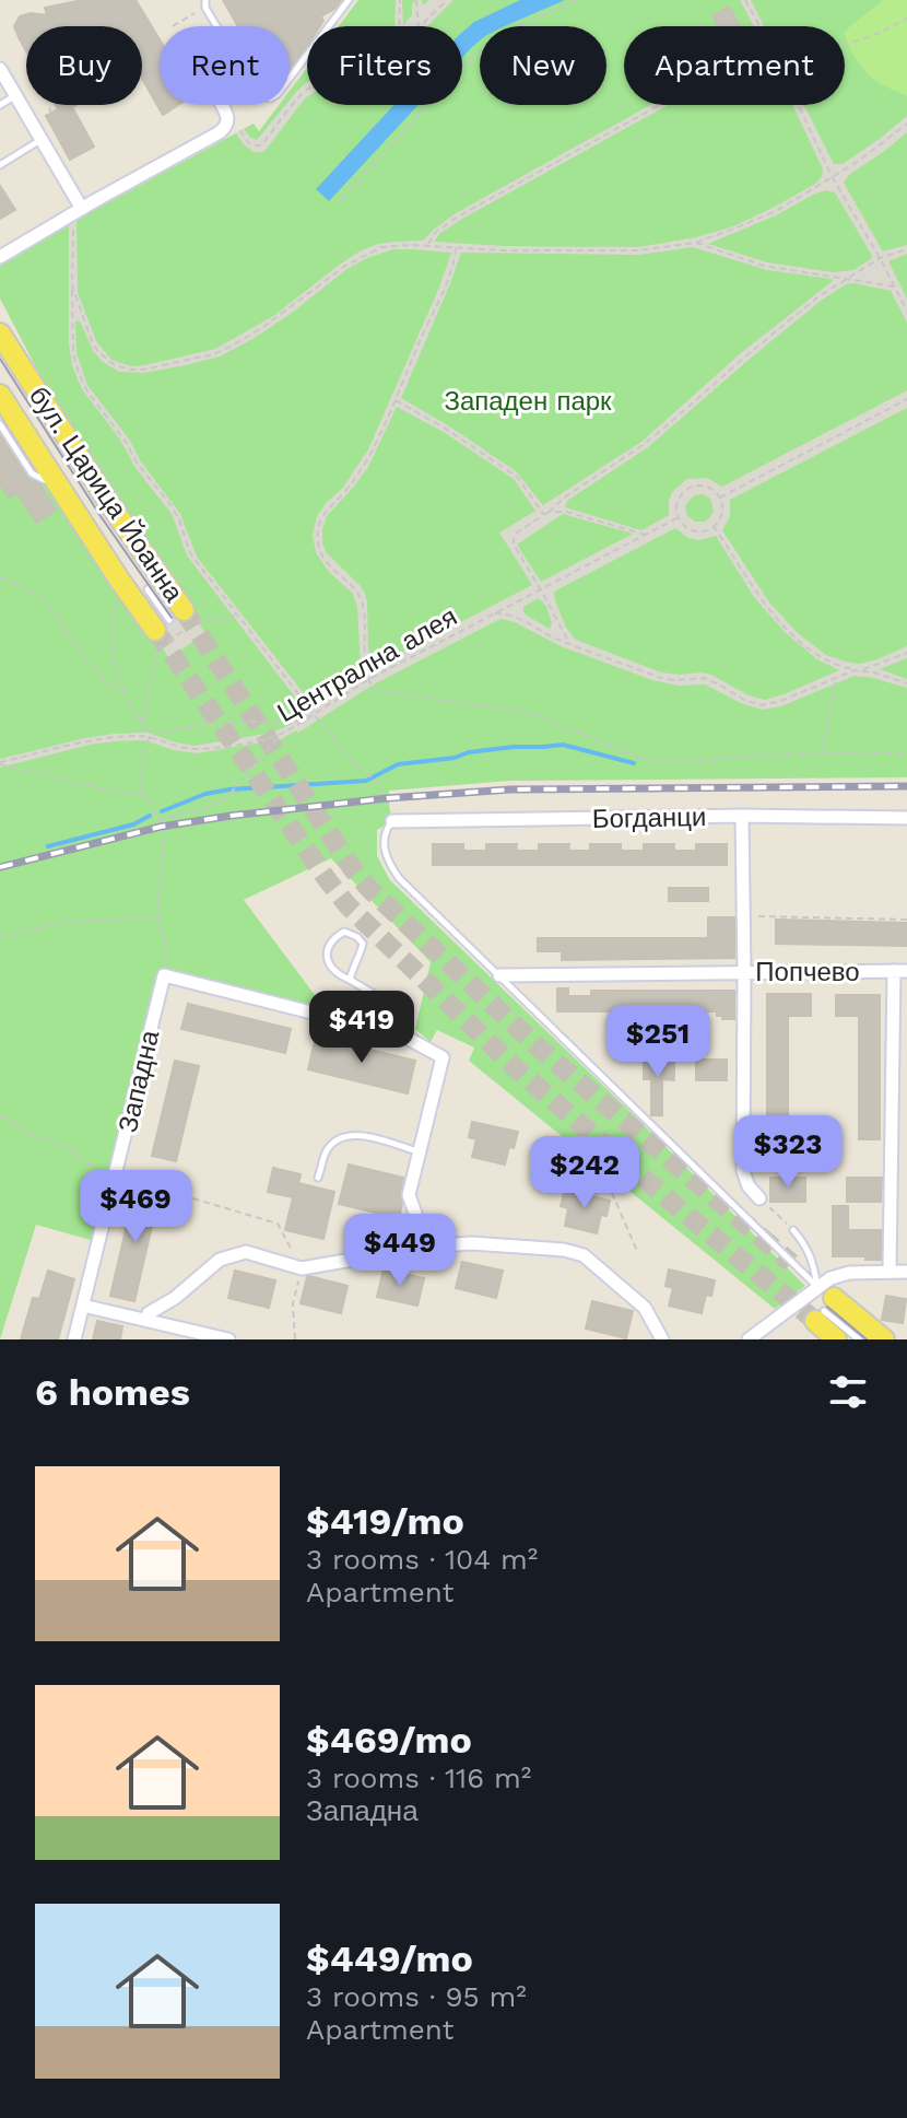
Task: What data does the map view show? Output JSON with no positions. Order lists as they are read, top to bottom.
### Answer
{
  "streets": {
    "main road": ["бул. Царица Йоанна"],
    "street": ["Богданци", "Попчево", "Западна"],
    "path": ["Централна алея"]
  },
  "parks": ["Западен парк"],
  "page": {
    "chip": [
      "Buy",
      "Rent",
      "Filters",
      "New",
      "Apartment"
    ],
    "price": [
      "$419",
      "$251",
      "$323",
      "$242",
      "$469",
      "$449"
    ],
    "heading": "6 homes",
    "list": [
      {
        "name": "$419/mo",
        "note": "3 rooms · 104 m² · Apartment"
      },
      {
        "name": "$469/mo",
        "note": "3 rooms · 116 m² · Западна"
      },
      {
        "name": "$449/mo",
        "note": "3 rooms · 95 m² · Apartment"
      }
    ]
  }
}
